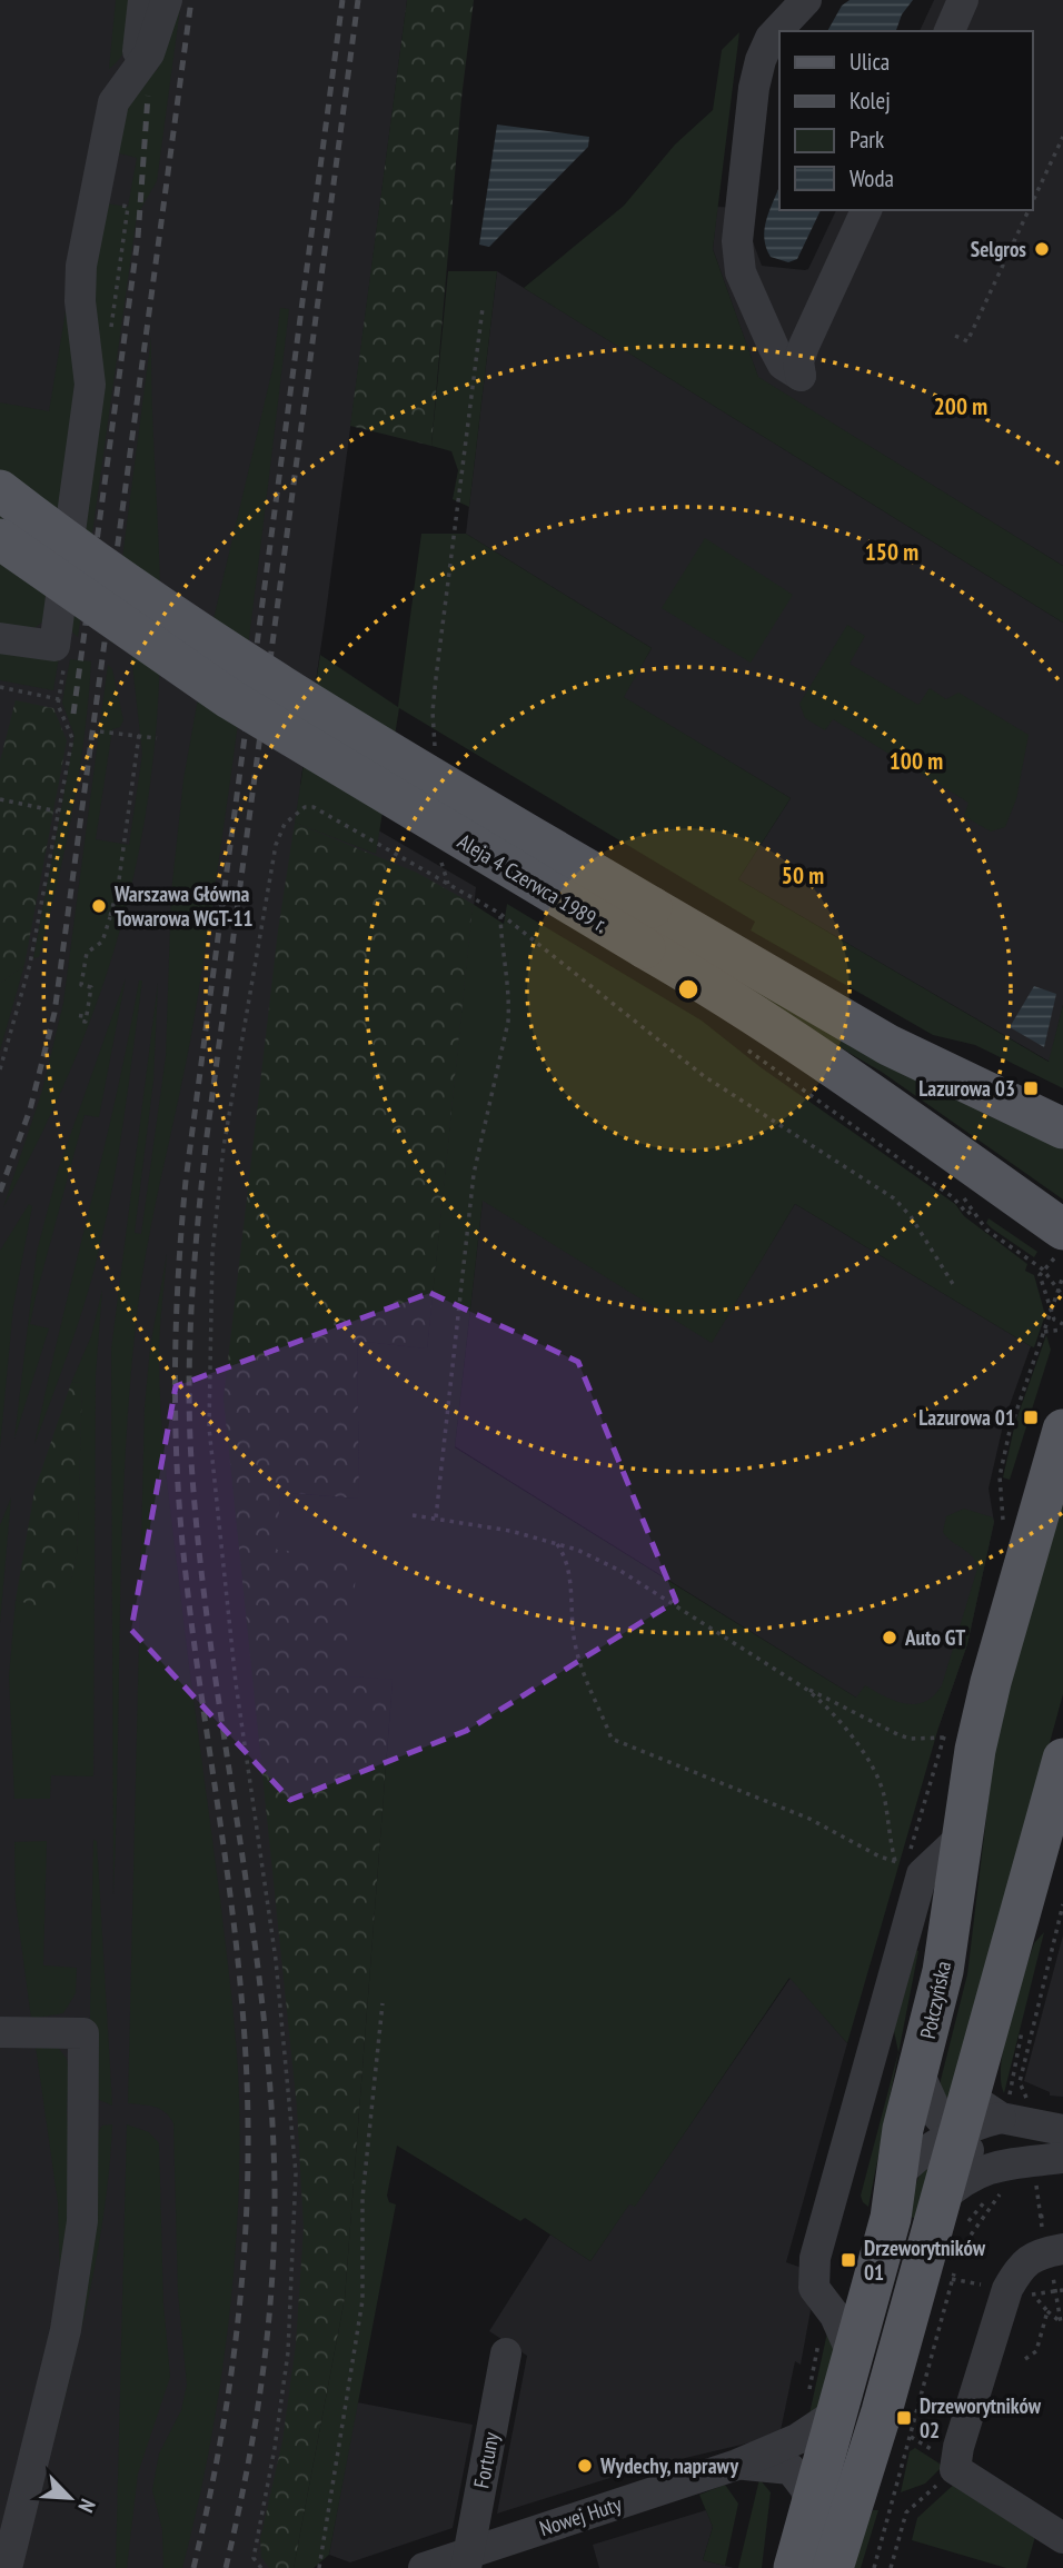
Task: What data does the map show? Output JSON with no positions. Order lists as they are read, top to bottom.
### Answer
{
  "streets": {
    "main road": ["Aleja 4 Czerwca 1989 r.", "Połczyńska"],
    "street": ["Fortuny", "Nowej Huty"]
  },
  "crossings": [
    ["Połczyńska", "Nowej Huty"],
    ["Fortuny", "Nowej Huty"]
  ],
  "places": {
    "other": [
      "Selgros",
      "Warszawa Główna Towarowa WGT-11",
      "Auto GT",
      "Wydechy, naprawy"
    ],
    "transit": [
      "Lazurowa 03",
      "Lazurowa 01",
      "Drzeworytników 01",
      "Drzeworytników 02"
    ]
  },
  "legend": [
    "Ulica",
    "Kolej",
    "Park",
    "Woda"
  ],
  "north": "bottom right",
  "rings": [
    "200 m",
    "150 m",
    "100 m",
    "50 m"
  ]
}
